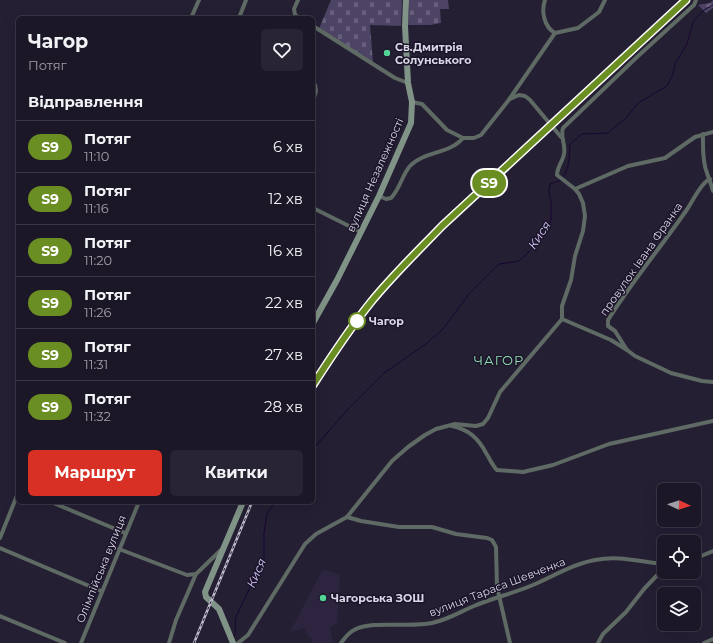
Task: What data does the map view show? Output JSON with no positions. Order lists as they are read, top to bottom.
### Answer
{
  "streets": {
    "street": [
      "вулиця Незалежності",
      "провулок Івана Франка",
      "Олімпійська вулиця",
      "вулиця Тараса Шевченка"
    ]
  },
  "districts": ["ЧАГОР"],
  "water": ["Кися"],
  "places": ["Св.Дмитрія Солунського", "Чагор", "Чагорська ЗОШ"],
  "north": "right",
  "page": {
    "on_map": "S9",
    "heading": [
      ["Чагор", "Потяг"],
      "Відправлення"
    ],
    "list": [
      {
        "mark": "S9",
        "name": "Потяг",
        "note": "11:10",
        "value": "6 хв"
      },
      {
        "mark": "S9",
        "name": "Потяг",
        "note": "11:16",
        "value": "12 хв"
      },
      {
        "mark": "S9",
        "name": "Потяг",
        "note": "11:20",
        "value": "16 хв"
      },
      {
        "mark": "S9",
        "name": "Потяг",
        "note": "11:26",
        "value": "22 хв"
      },
      {
        "mark": "S9",
        "name": "Потяг",
        "note": "11:31",
        "value": "27 хв"
      },
      {
        "mark": "S9",
        "name": "Потяг",
        "note": "11:32",
        "value": "28 хв"
      }
    ],
    "buttons": ["Маршрут", "Квитки"]
  }
}
